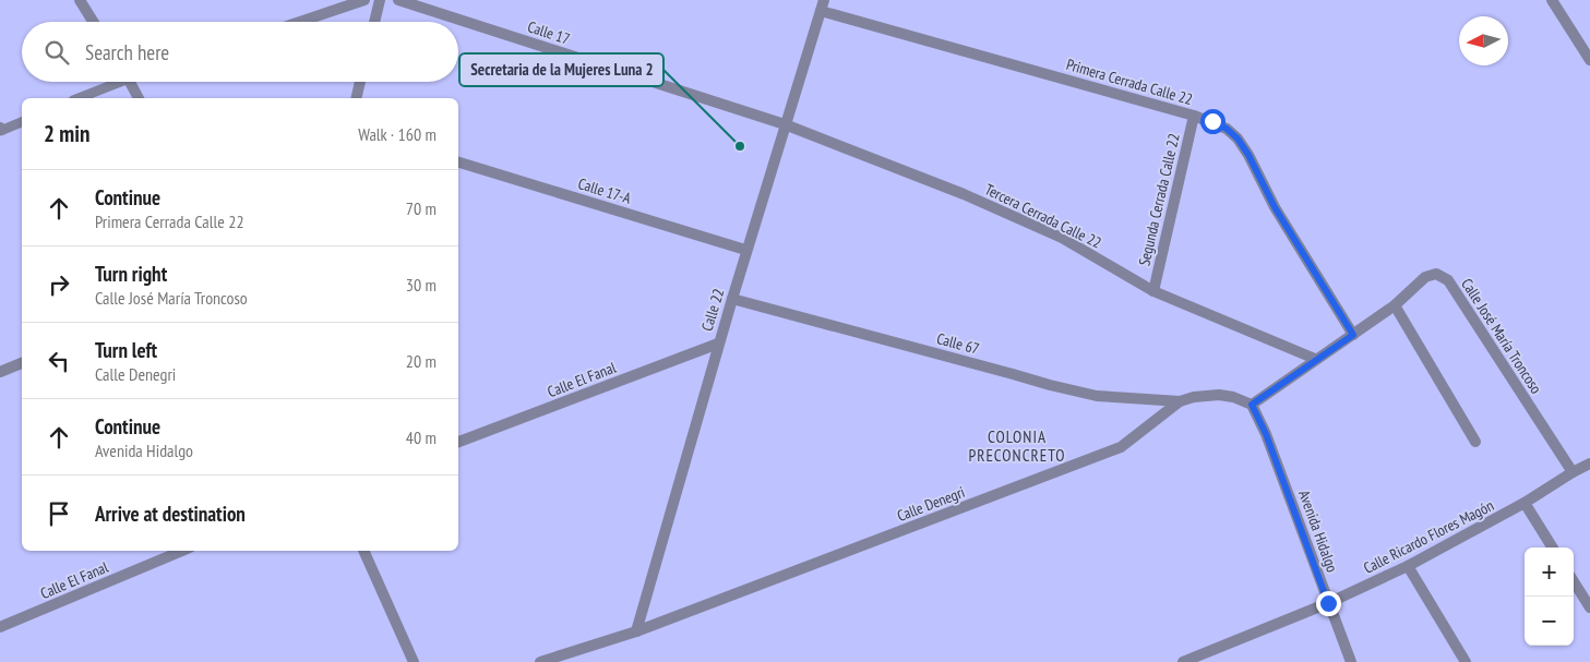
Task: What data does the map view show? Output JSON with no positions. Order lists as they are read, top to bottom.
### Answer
{
  "streets": {
    "street": [
      "Calle 17",
      "Primera Cerrada Calle 22",
      "Calle 17-A",
      "Segunda Cerrada Calle 22",
      "Tercera Cerrada Calle 22",
      "Calle 22",
      "Calle José María Troncoso",
      "Calle 67",
      "Calle El Fanal",
      "Calle Denegri",
      "Avenida Hidalgo",
      "Calle Ricardo Flores Magón"
    ]
  },
  "crossings": [
    ["Calle 17", "Tercera Cerrada Calle 22"],
    ["Calle 17", "Calle 22"],
    ["Primera Cerrada Calle 22", "Segunda Cerrada Calle 22"],
    ["Primera Cerrada Calle 22", "Calle 22"],
    ["Primera Cerrada Calle 22", "Calle José María Troncoso"],
    ["Calle 17-A", "Calle 22"],
    ["Segunda Cerrada Calle 22", "Tercera Cerrada Calle 22"],
    ["Tercera Cerrada Calle 22", "Calle 22"],
    ["Tercera Cerrada Calle 22", "Calle José María Troncoso"],
    ["Calle 22", "Calle 67"],
    ["Calle 22", "Calle El Fanal"],
    ["Calle 22", "Calle Denegri"],
    ["Calle José María Troncoso", "Calle Denegri"],
    ["Calle José María Troncoso", "Avenida Hidalgo"],
    ["Calle José María Troncoso", "Calle Ricardo Flores Magón"],
    ["Calle 67", "Calle Denegri"],
    ["Calle Denegri", "Avenida Hidalgo"],
    ["Avenida Hidalgo", "Calle Ricardo Flores Magón"]
  ],
  "districts": ["COLONIA PRECONCRETO"],
  "places": ["Secretaria de la Mujeres Luna 2"],
  "north": "left",
  "page": {
    "search": "Search here",
    "heading": ["2 min", "Walk · 160 m"],
    "list": [
      ["Continue", "Primera Cerrada Calle 22", "70 m"],
      ["Turn right", "Calle José María Troncoso", "30 m"],
      ["Turn left", "Calle Denegri", "20 m"],
      ["Continue", "Avenida Hidalgo", "40 m"],
      "Arrive at destination"
    ],
    "map_buttons": ["+", "−"]
  }
}
